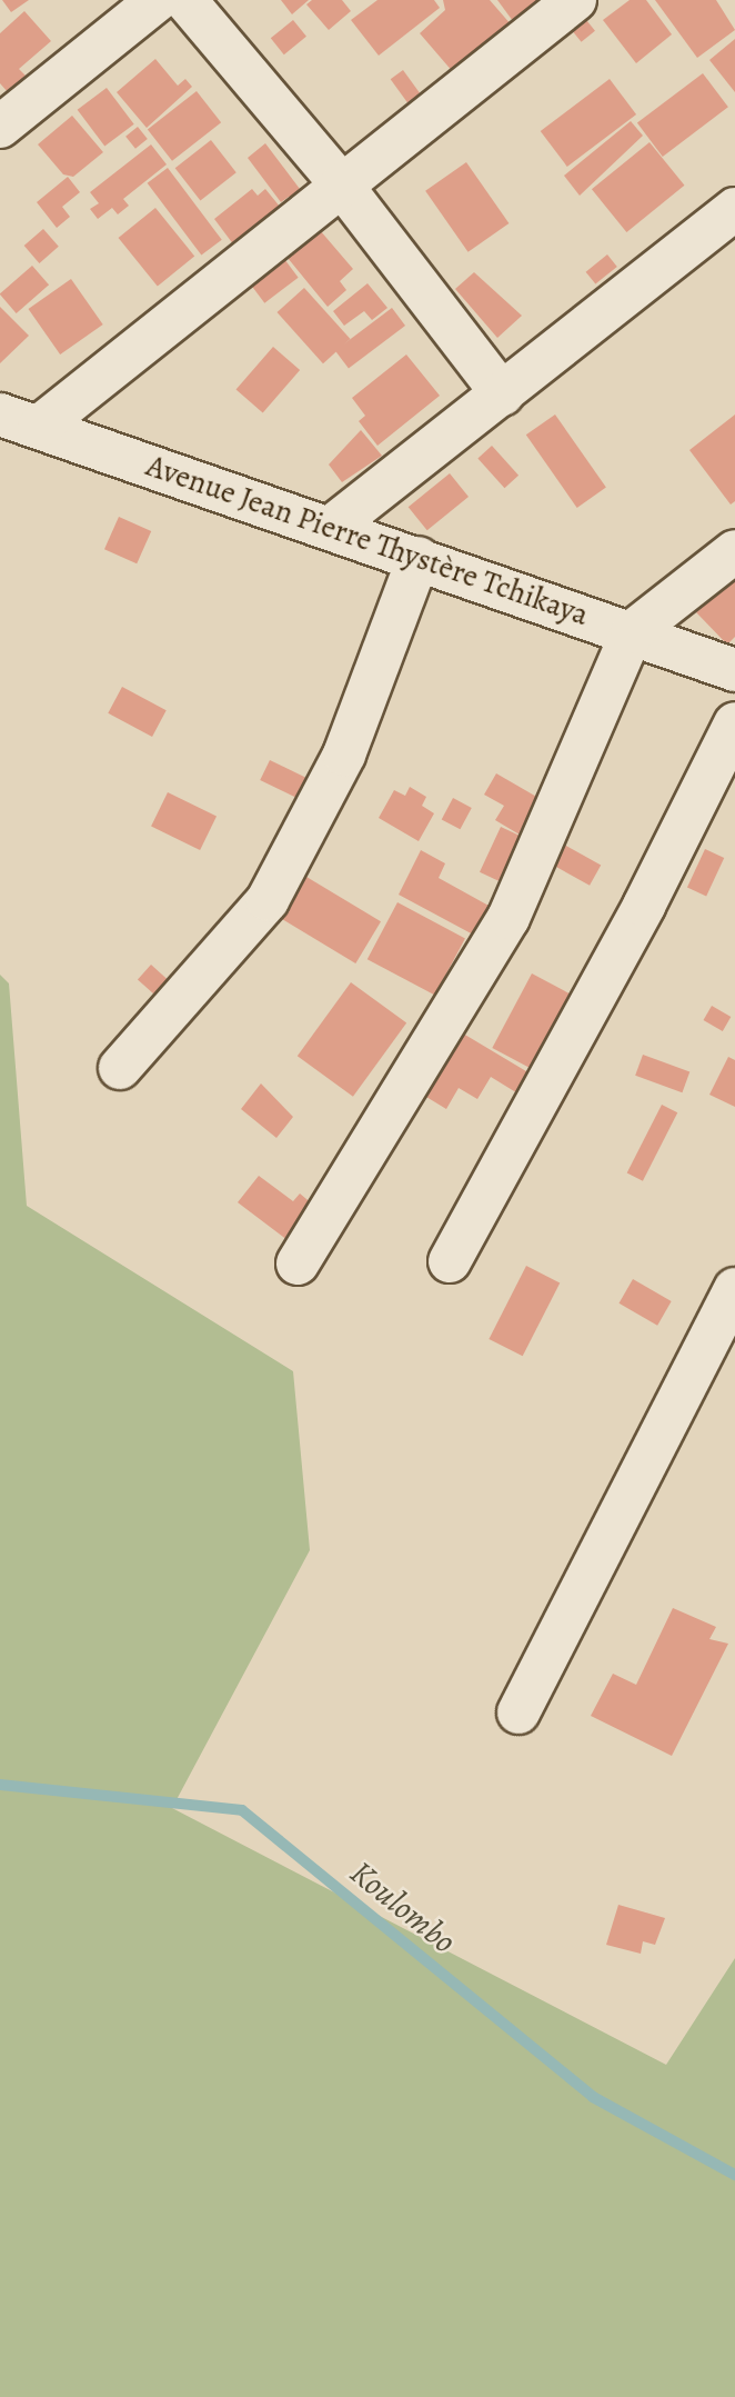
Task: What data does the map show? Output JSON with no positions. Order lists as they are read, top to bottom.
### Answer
{
  "streets": {
    "street": ["Avenue Jean Pierre Thystère Tchikaya"]
  },
  "water": ["Koulombo"]
}
